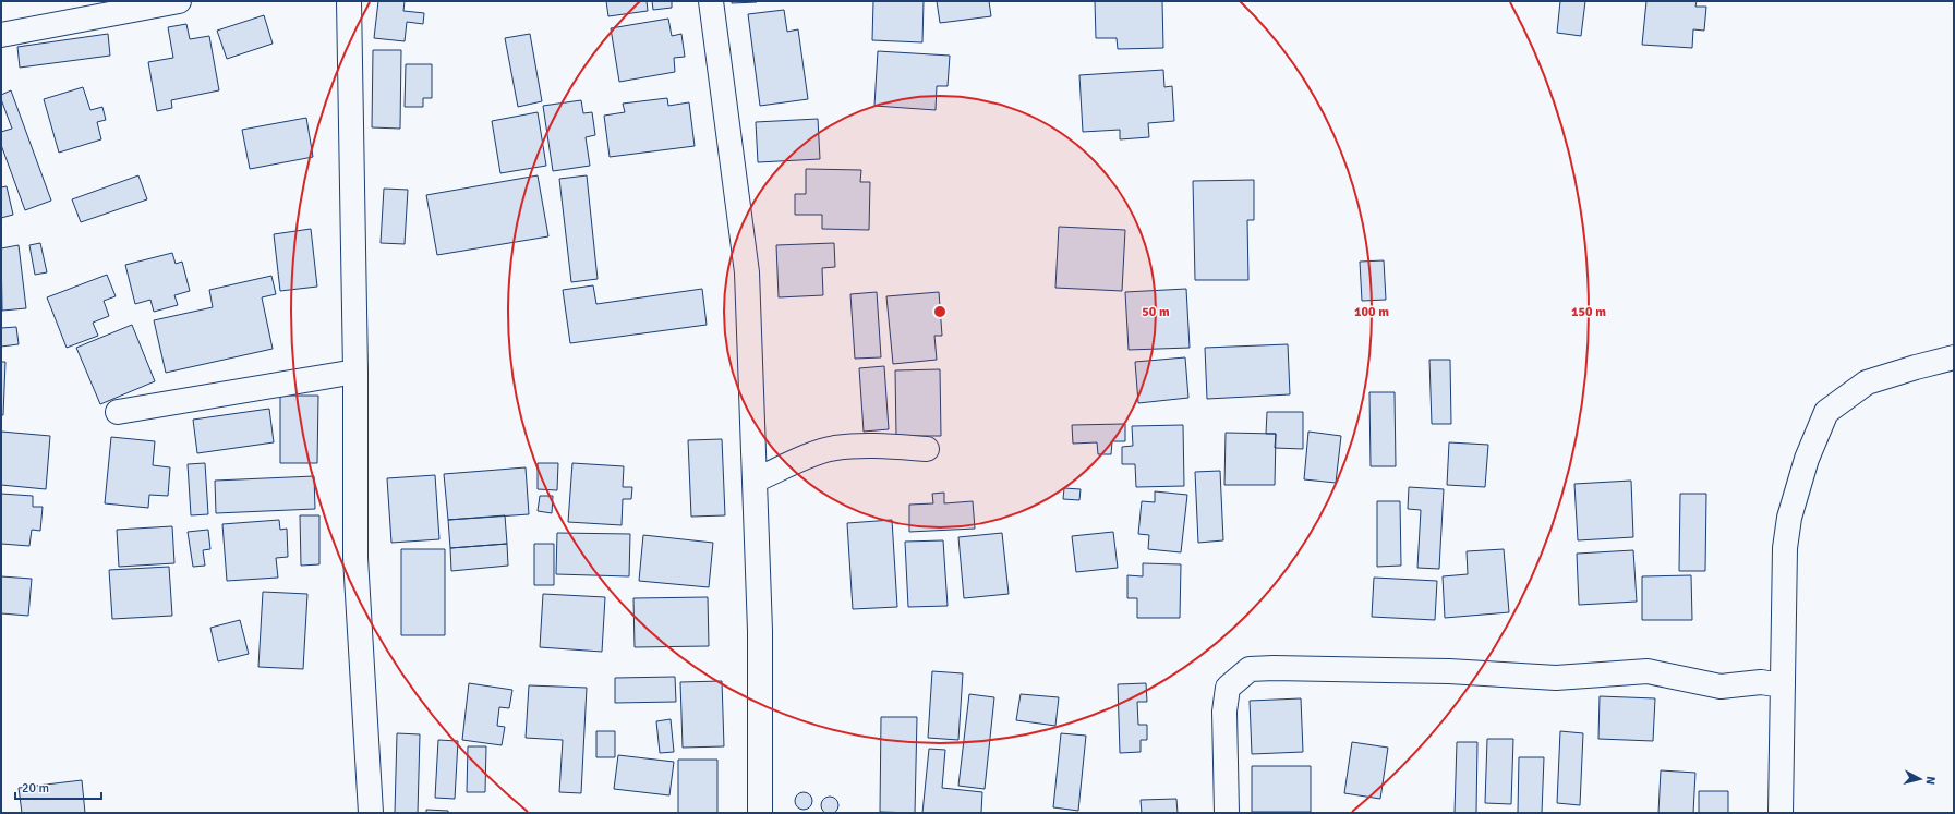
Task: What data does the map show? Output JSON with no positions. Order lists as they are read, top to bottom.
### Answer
{
  "scale_bar": "20 m",
  "north": "right",
  "rings": ["50 m", "100 m", "150 m"]
}
